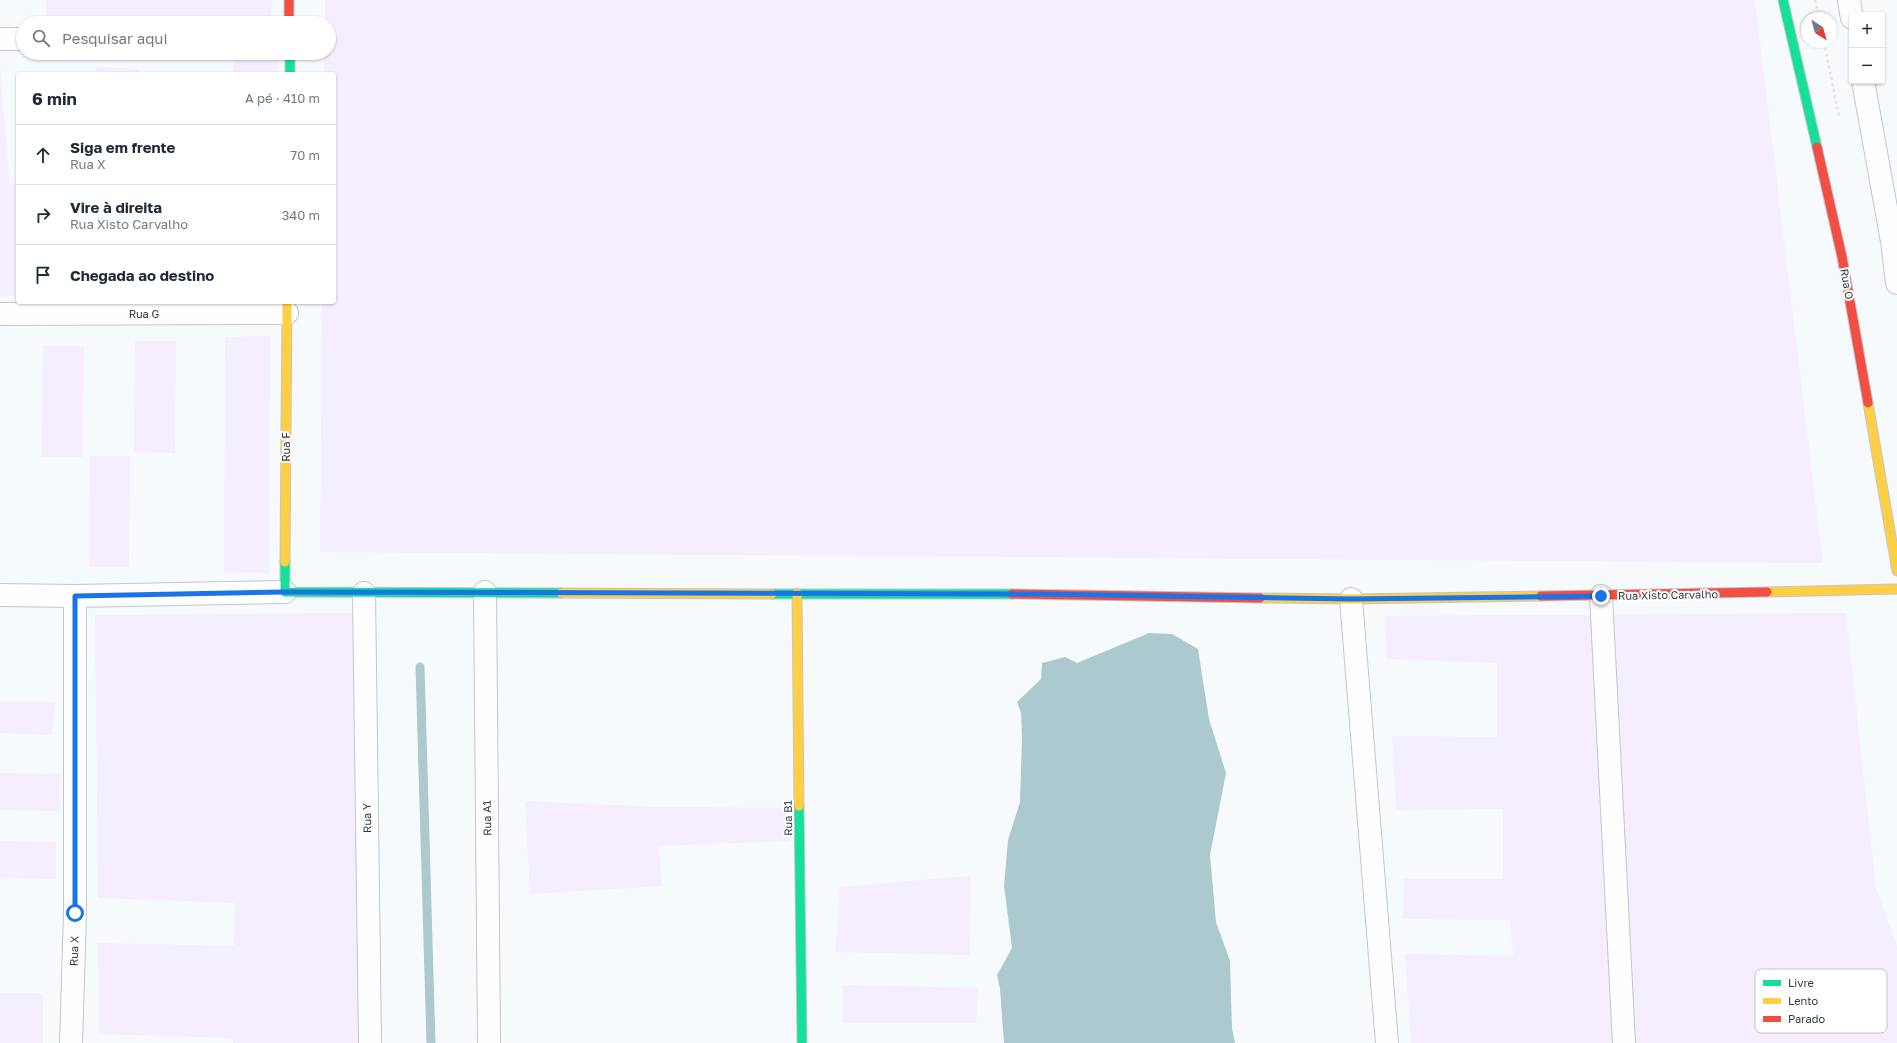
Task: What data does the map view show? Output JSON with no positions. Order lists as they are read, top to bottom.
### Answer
{
  "streets": {
    "street": [
      "Rua O",
      "Rua G",
      "Rua F",
      "Rua Xisto Carvalho",
      "Rua Y",
      "Rua A1",
      "Rua B1",
      "Rua X"
    ]
  },
  "crossings": [
    ["Rua G", "Rua F"],
    ["Rua F", "Rua Xisto Carvalho"],
    ["Rua Xisto Carvalho", "Rua Y"],
    ["Rua Xisto Carvalho", "Rua A1"],
    ["Rua Xisto Carvalho", "Rua B1"],
    ["Rua Xisto Carvalho", "Rua X"]
  ],
  "legend": ["Livre", "Lento", "Parado"],
  "north": "bottom right",
  "page": {
    "map_buttons": ["+", "−"],
    "search": "Pesquisar aqui",
    "heading": ["6 min", "A pé · 410 m"],
    "list": [
      ["Siga em frente", "Rua X", "70 m"],
      ["Vire à direita", "Rua Xisto Carvalho", "340 m"],
      "Chegada ao destino"
    ]
  }
}
